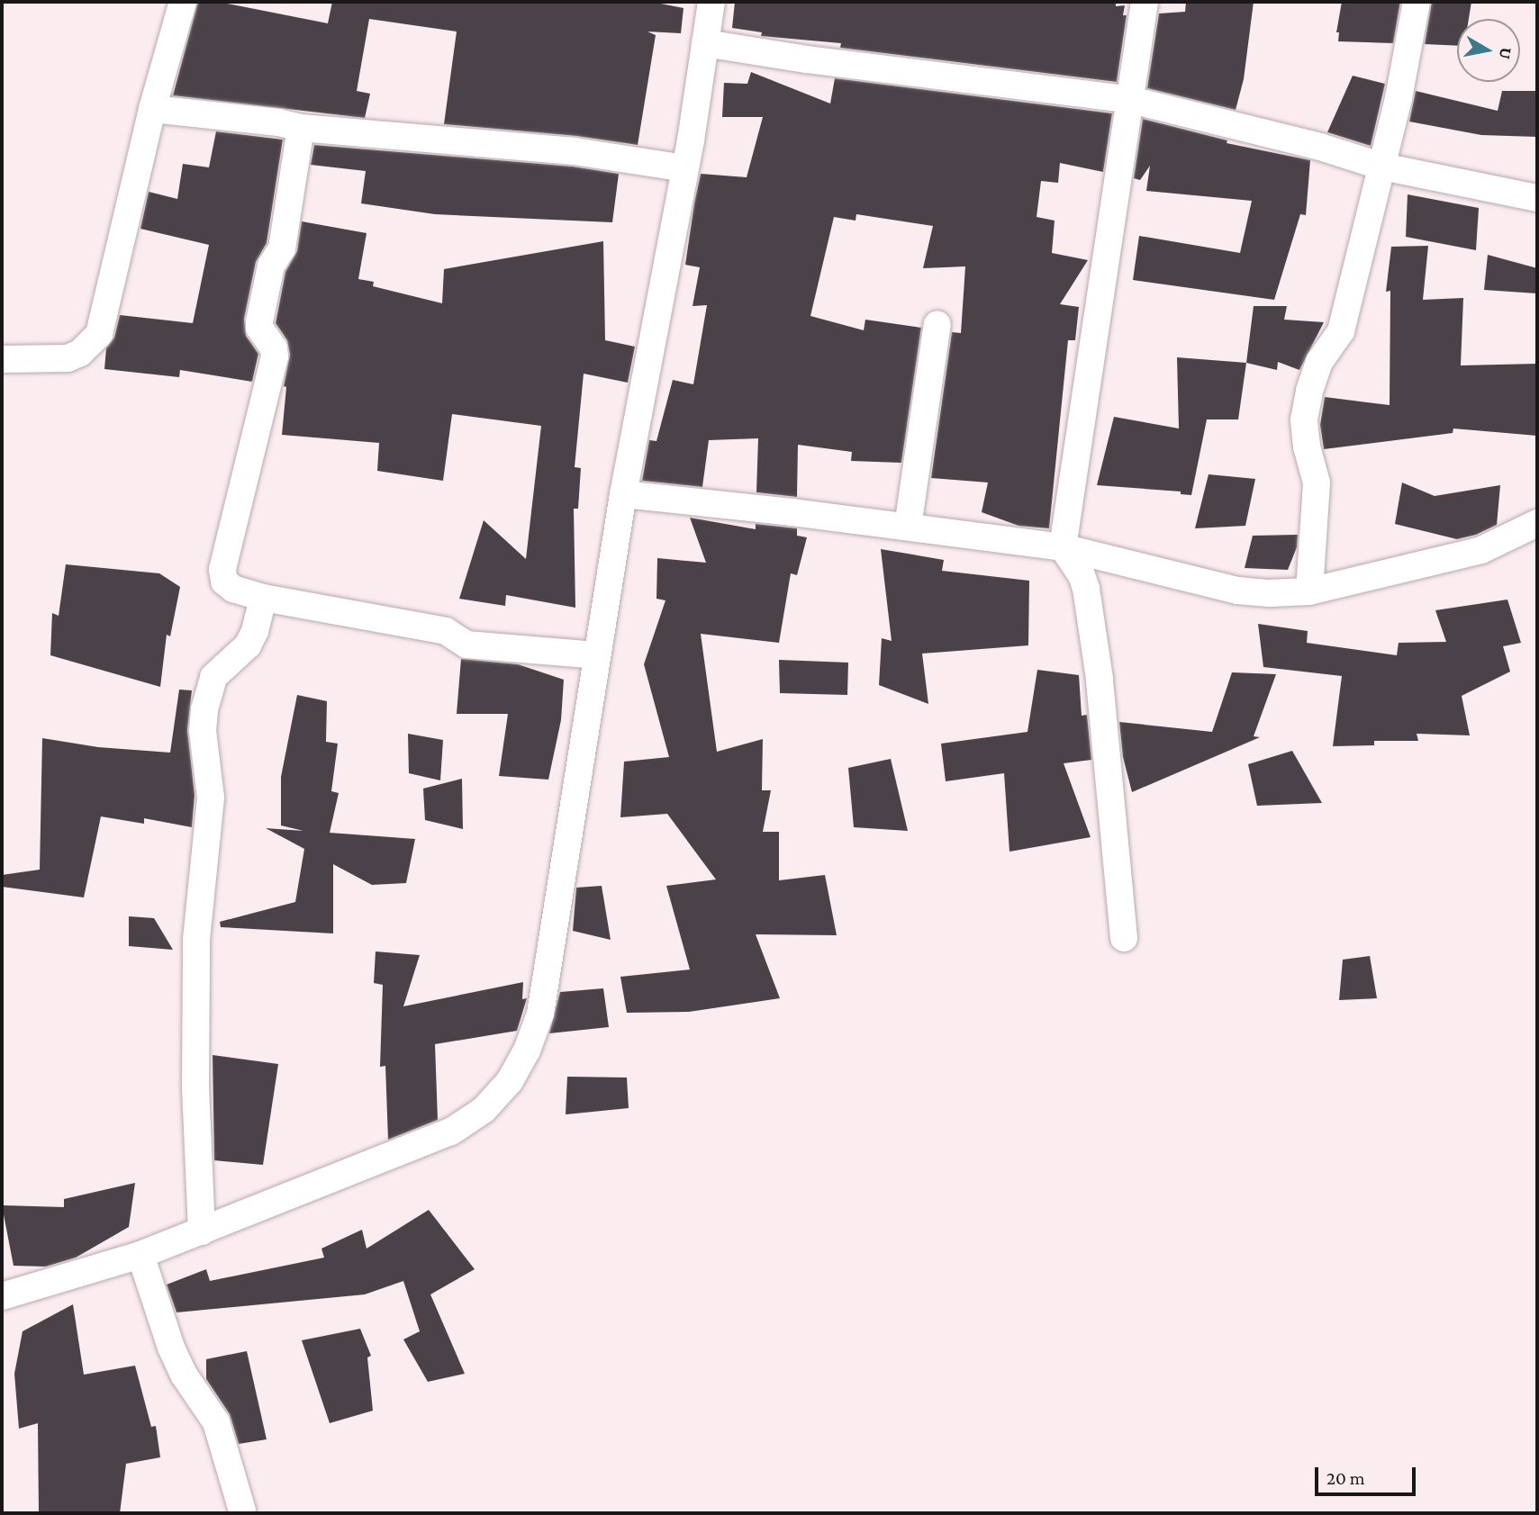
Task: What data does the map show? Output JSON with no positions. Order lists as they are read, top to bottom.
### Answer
{
  "scale_bar": "20 m",
  "north": "right"
}
